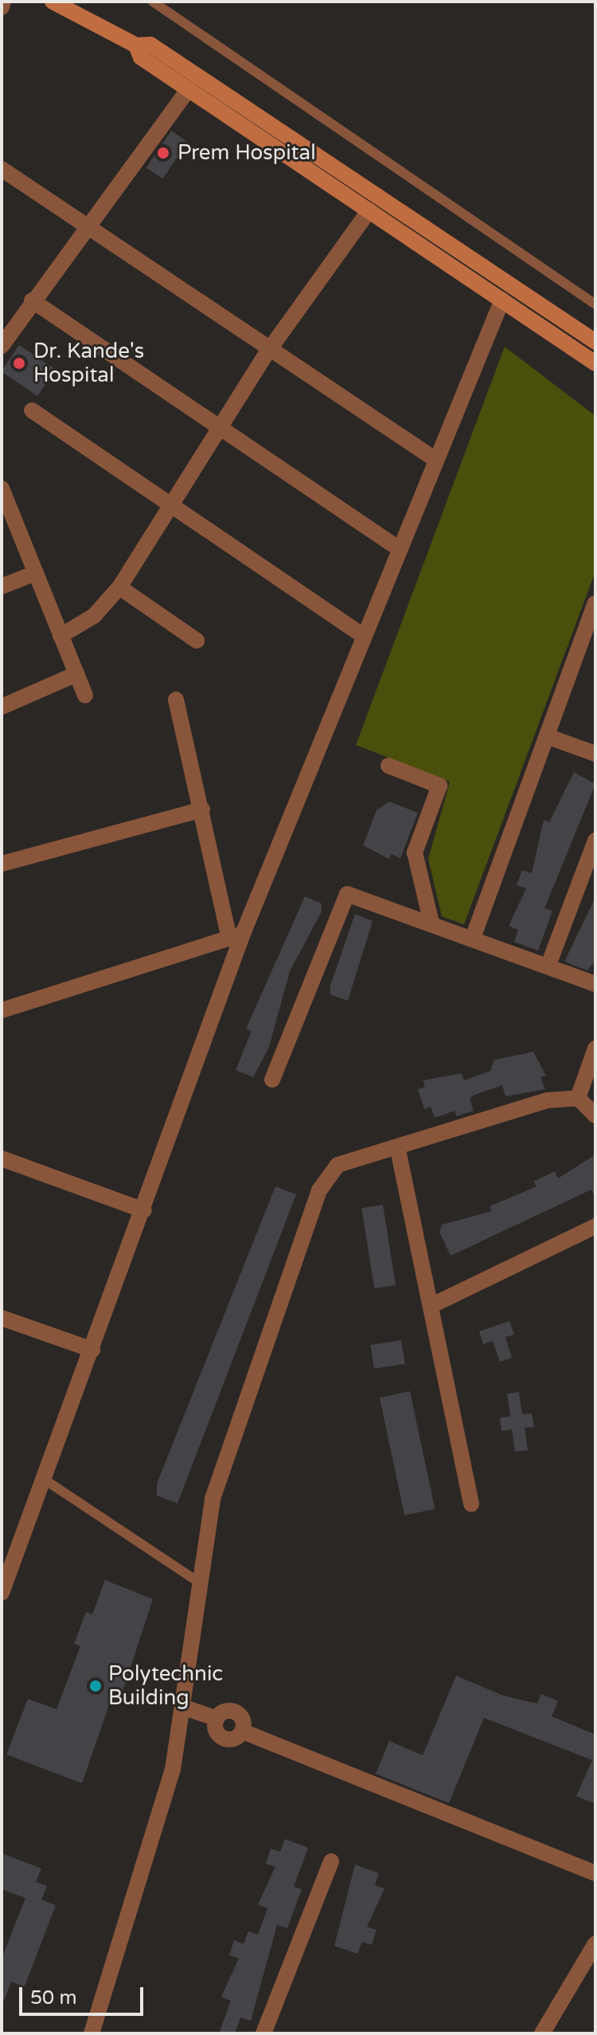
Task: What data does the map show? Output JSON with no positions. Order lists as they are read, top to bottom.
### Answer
{
  "places": ["Prem Hospital", "Dr. Kande's Hospital", "Polytechnic Building"],
  "scale_bar": "50 m"
}
